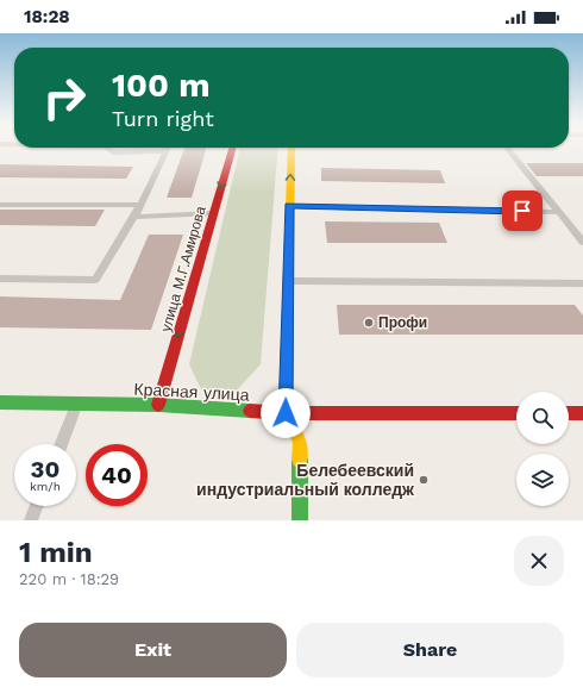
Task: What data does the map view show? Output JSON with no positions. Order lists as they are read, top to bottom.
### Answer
{
  "streets": {
    "street": ["улица М.Г.Амирова", "Красная улица"]
  },
  "crossings": [
    ["улица М.Г.Амирова", "Красная улица"]
  ],
  "places": ["Профи", "Белебеевский индустриальный колледж"],
  "page": {
    "status": "18:28",
    "turn": ["100 m", "Turn right"],
    "speed": "30 km/h",
    "limit": "40",
    "heading": ["1 min", "220 m · 18:29"],
    "buttons": ["Exit", "Share"]
  }
}
